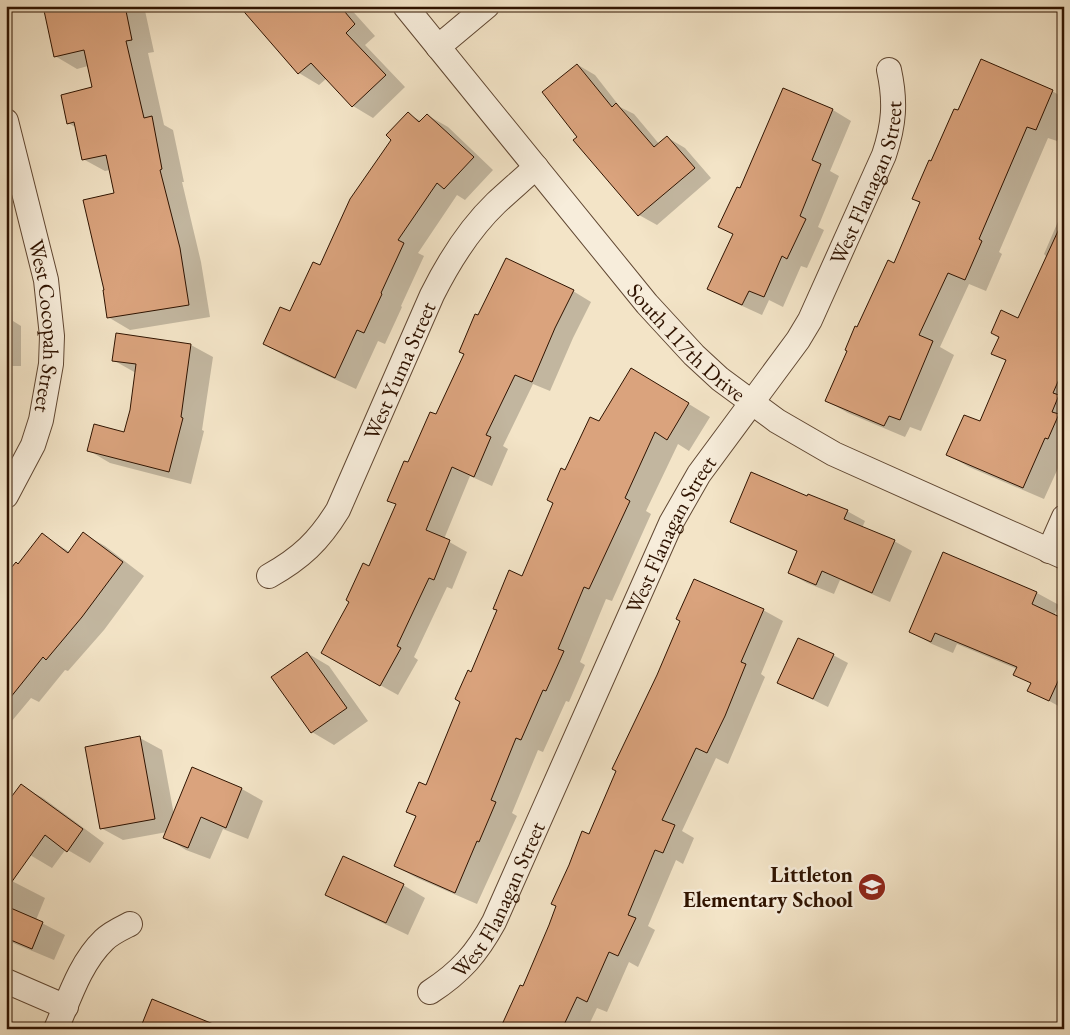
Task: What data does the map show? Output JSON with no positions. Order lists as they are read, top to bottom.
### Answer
{
  "streets": {
    "street": [
      "West Flanagan Street",
      "West Cocopah Street",
      "South 117th Drive",
      "West Yuma Street"
    ]
  },
  "crossings": [
    ["West Flanagan Street", "South 117th Drive"],
    ["South 117th Drive", "West Yuma Street"]
  ],
  "places": {
    "school or university": ["Littleton Elementary School"]
  }
}
